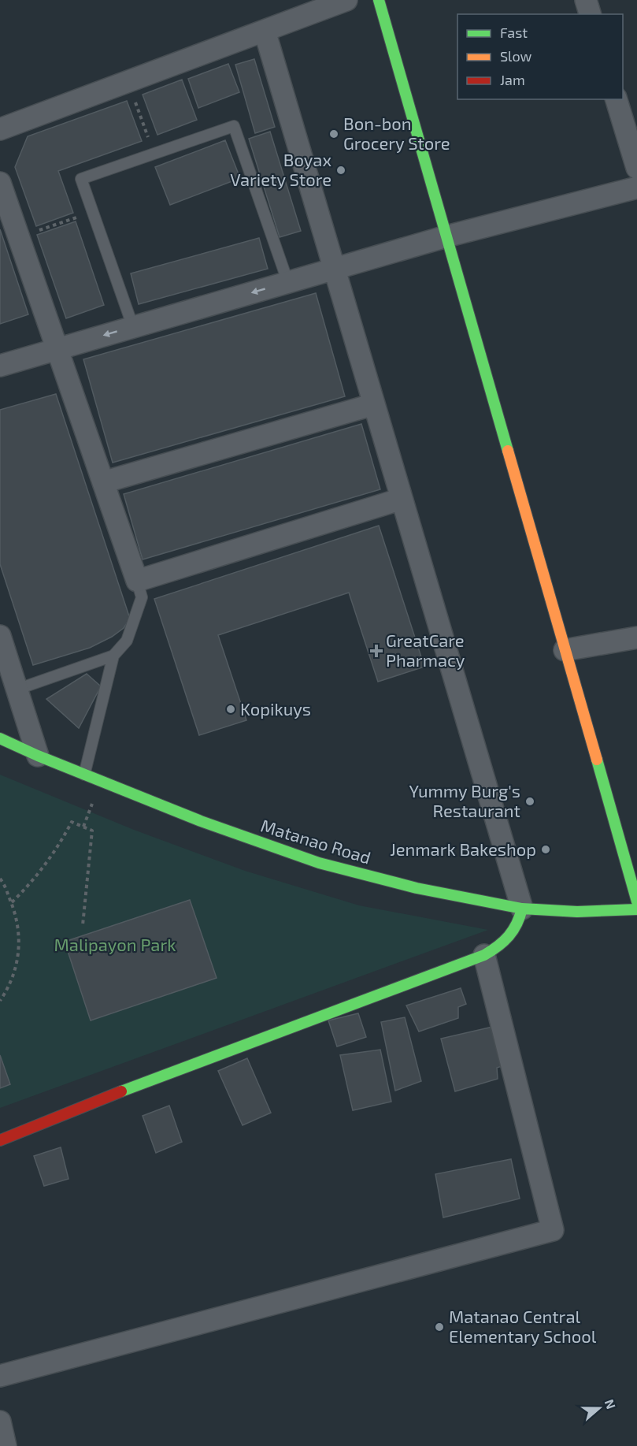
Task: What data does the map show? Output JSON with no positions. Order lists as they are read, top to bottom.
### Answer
{
  "streets": {
    "street": ["Matanao Road"]
  },
  "parks": ["Malipayon Park"],
  "places": {
    "other": [
      "Bon-bon Grocery Store",
      "Boyax Variety Store",
      "Kopikuys",
      "Yummy Burg's Restaurant",
      "Jenmark Bakeshop",
      "Matanao Central Elementary School"
    ],
    "health": ["GreatCare Pharmacy"]
  },
  "legend": ["Fast", "Slow", "Jam"],
  "north": "right"
}
